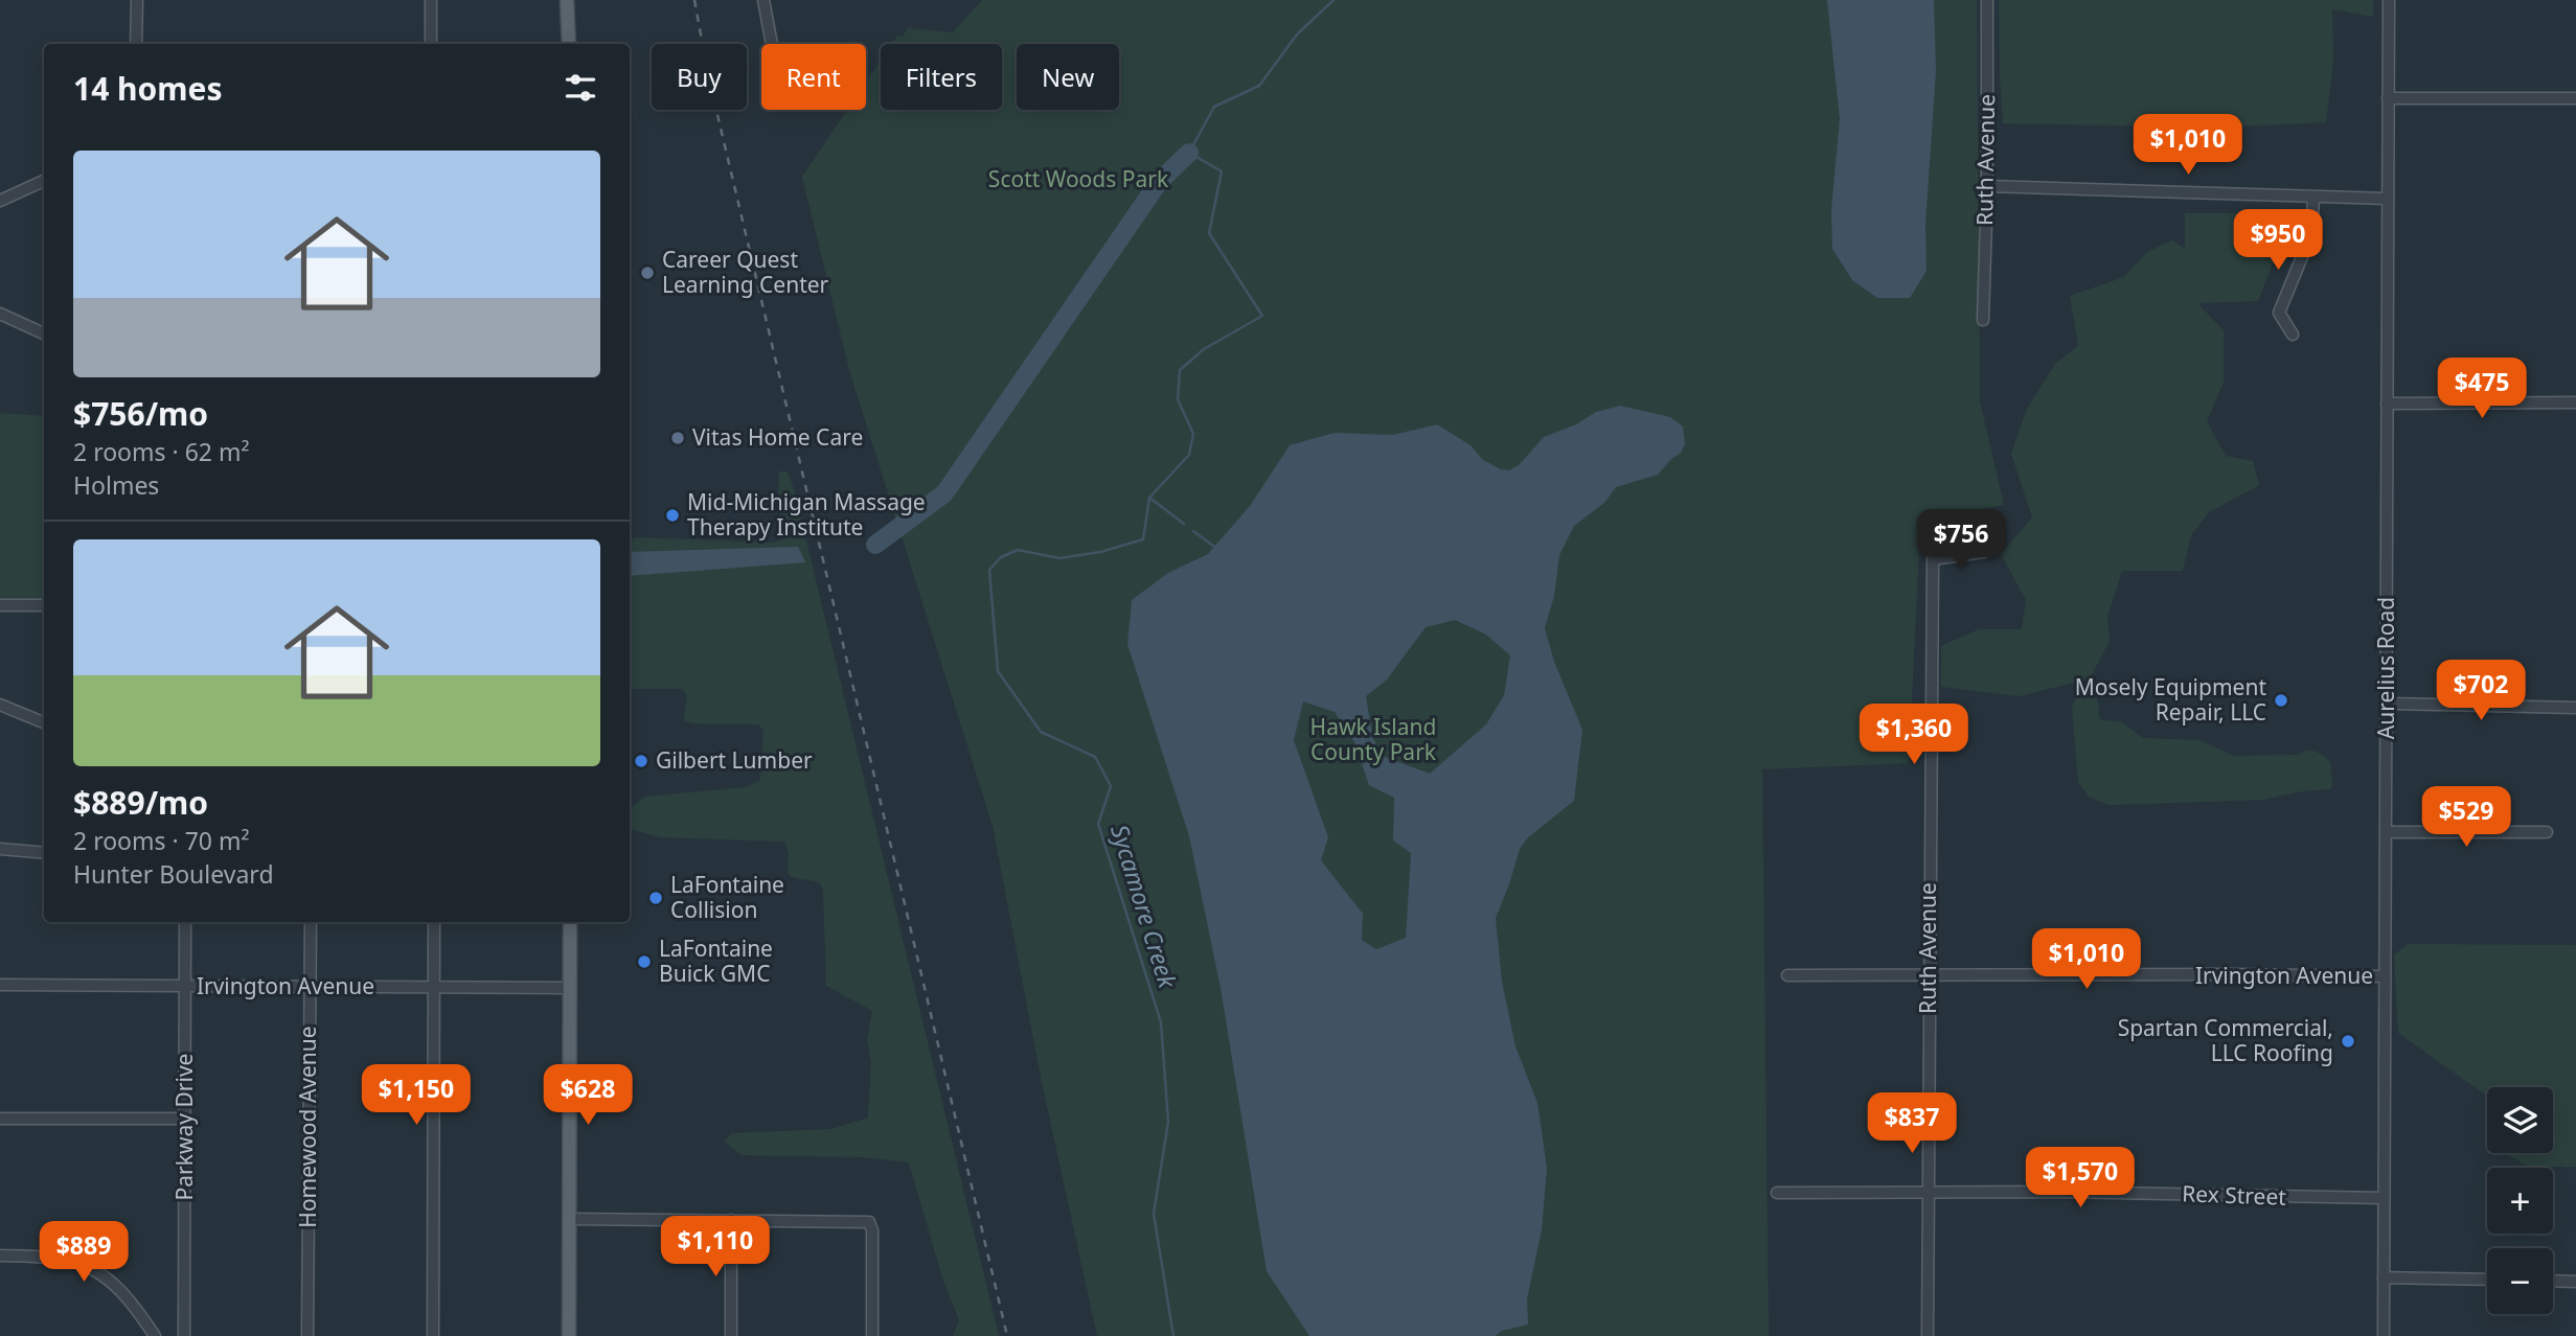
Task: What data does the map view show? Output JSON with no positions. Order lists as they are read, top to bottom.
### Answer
{
  "streets": {
    "street": [
      "Ruth Avenue",
      "Aurelius Road",
      "Irvington Avenue",
      "Parkway Drive",
      "Homewood Avenue",
      "Rex Street"
    ]
  },
  "crossings": [
    ["Ruth Avenue", "Irvington Avenue"],
    ["Ruth Avenue", "Rex Street"],
    ["Aurelius Road", "Irvington Avenue"],
    ["Aurelius Road", "Rex Street"],
    ["Irvington Avenue", "Parkway Drive"],
    ["Irvington Avenue", "Homewood Avenue"]
  ],
  "water": ["Sycamore Creek"],
  "parks": ["Scott Woods Park", "Hawk Island County Park"],
  "places": [
    "Career Quest Learning Center",
    "Vitas Home Care",
    "Mid-Michigan Massage Therapy Institute",
    "Mosely Equipment Repair, LLC",
    "Gilbert Lumber",
    "LaFontaine Collision",
    "LaFontaine Buick GMC",
    "Spartan Commercial, LLC Roofing"
  ],
  "page": {
    "chip": [
      "Buy",
      "Rent",
      "Filters",
      "New"
    ],
    "heading": "14 homes",
    "price": [
      "$1,010",
      "$950",
      "$475",
      "$756",
      "$702",
      "$1,360",
      "$529",
      "$1,010",
      "$1,150",
      "$628",
      "$837",
      "$1,570",
      "$1,110",
      "$889"
    ],
    "list": [
      {
        "name": "$756/mo",
        "note": "2 rooms · 62 m² · Holmes"
      },
      {
        "name": "$889/mo",
        "note": "2 rooms · 70 m² · Hunter Boulevard"
      }
    ],
    "map_buttons": ["+", "−"]
  }
}
